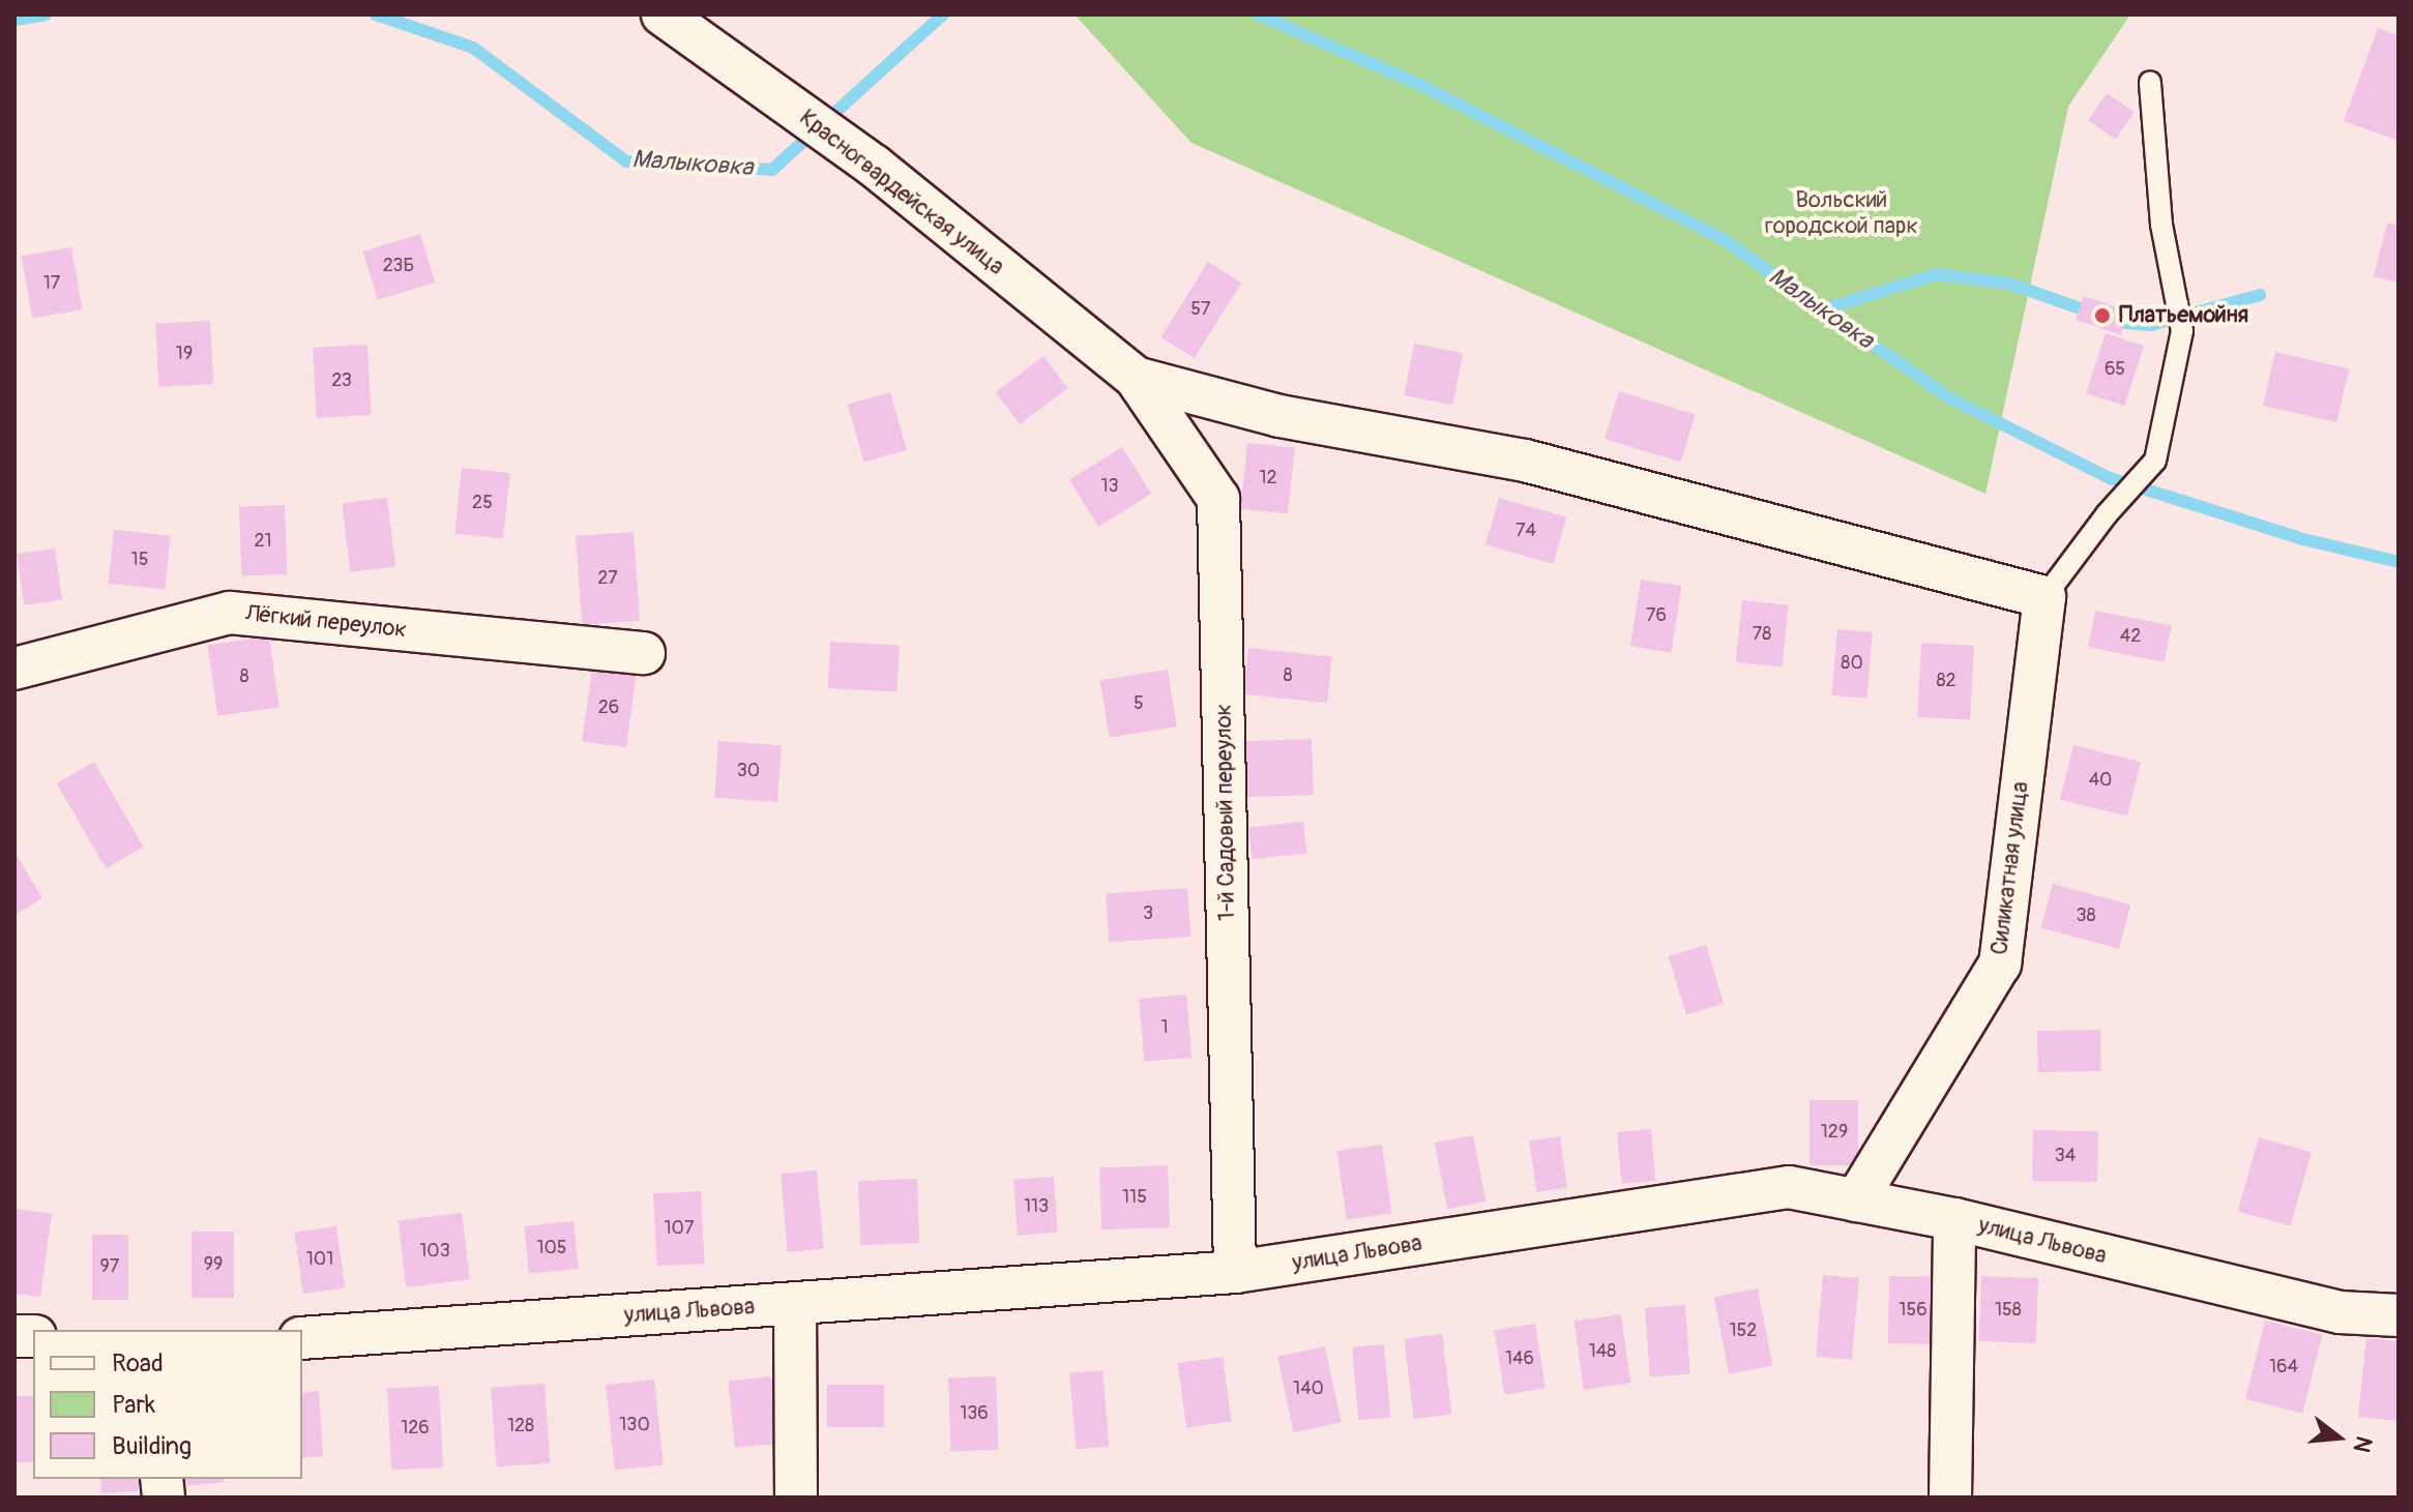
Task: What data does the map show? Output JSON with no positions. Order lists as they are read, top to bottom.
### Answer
{
  "streets": {
    "street": [
      "Красногвардейская улица",
      "Лёгкий переулок",
      "1-й Садовый переулок",
      "Силикатная улица",
      "улица Львова"
    ]
  },
  "crossings": [
    ["Красногвардейская улица", "1-й Садовый переулок"],
    ["1-й Садовый переулок", "улица Львова"],
    ["Силикатная улица", "улица Львова"]
  ],
  "water": ["Малыковка"],
  "parks": ["Вольский городской парк"],
  "places": ["Платьемойня"],
  "house_numbers": [
    "23Б",
    "17",
    "57",
    "19",
    "65",
    "23",
    "12",
    "13",
    "25",
    "74",
    "21",
    "15",
    "27",
    "76",
    "78",
    "42",
    "80",
    "8",
    "8",
    "82",
    "5",
    "26",
    "30",
    "40",
    "3",
    "38",
    "1",
    "129",
    "34",
    "115",
    "113",
    "107",
    "105",
    "103",
    "101",
    "99",
    "97",
    "156",
    "158",
    "152",
    "148",
    "146",
    "164",
    "140",
    "136",
    "130",
    "128",
    "126"
  ],
  "legend": ["Road", "Park", "Building"],
  "north": "right"
}
